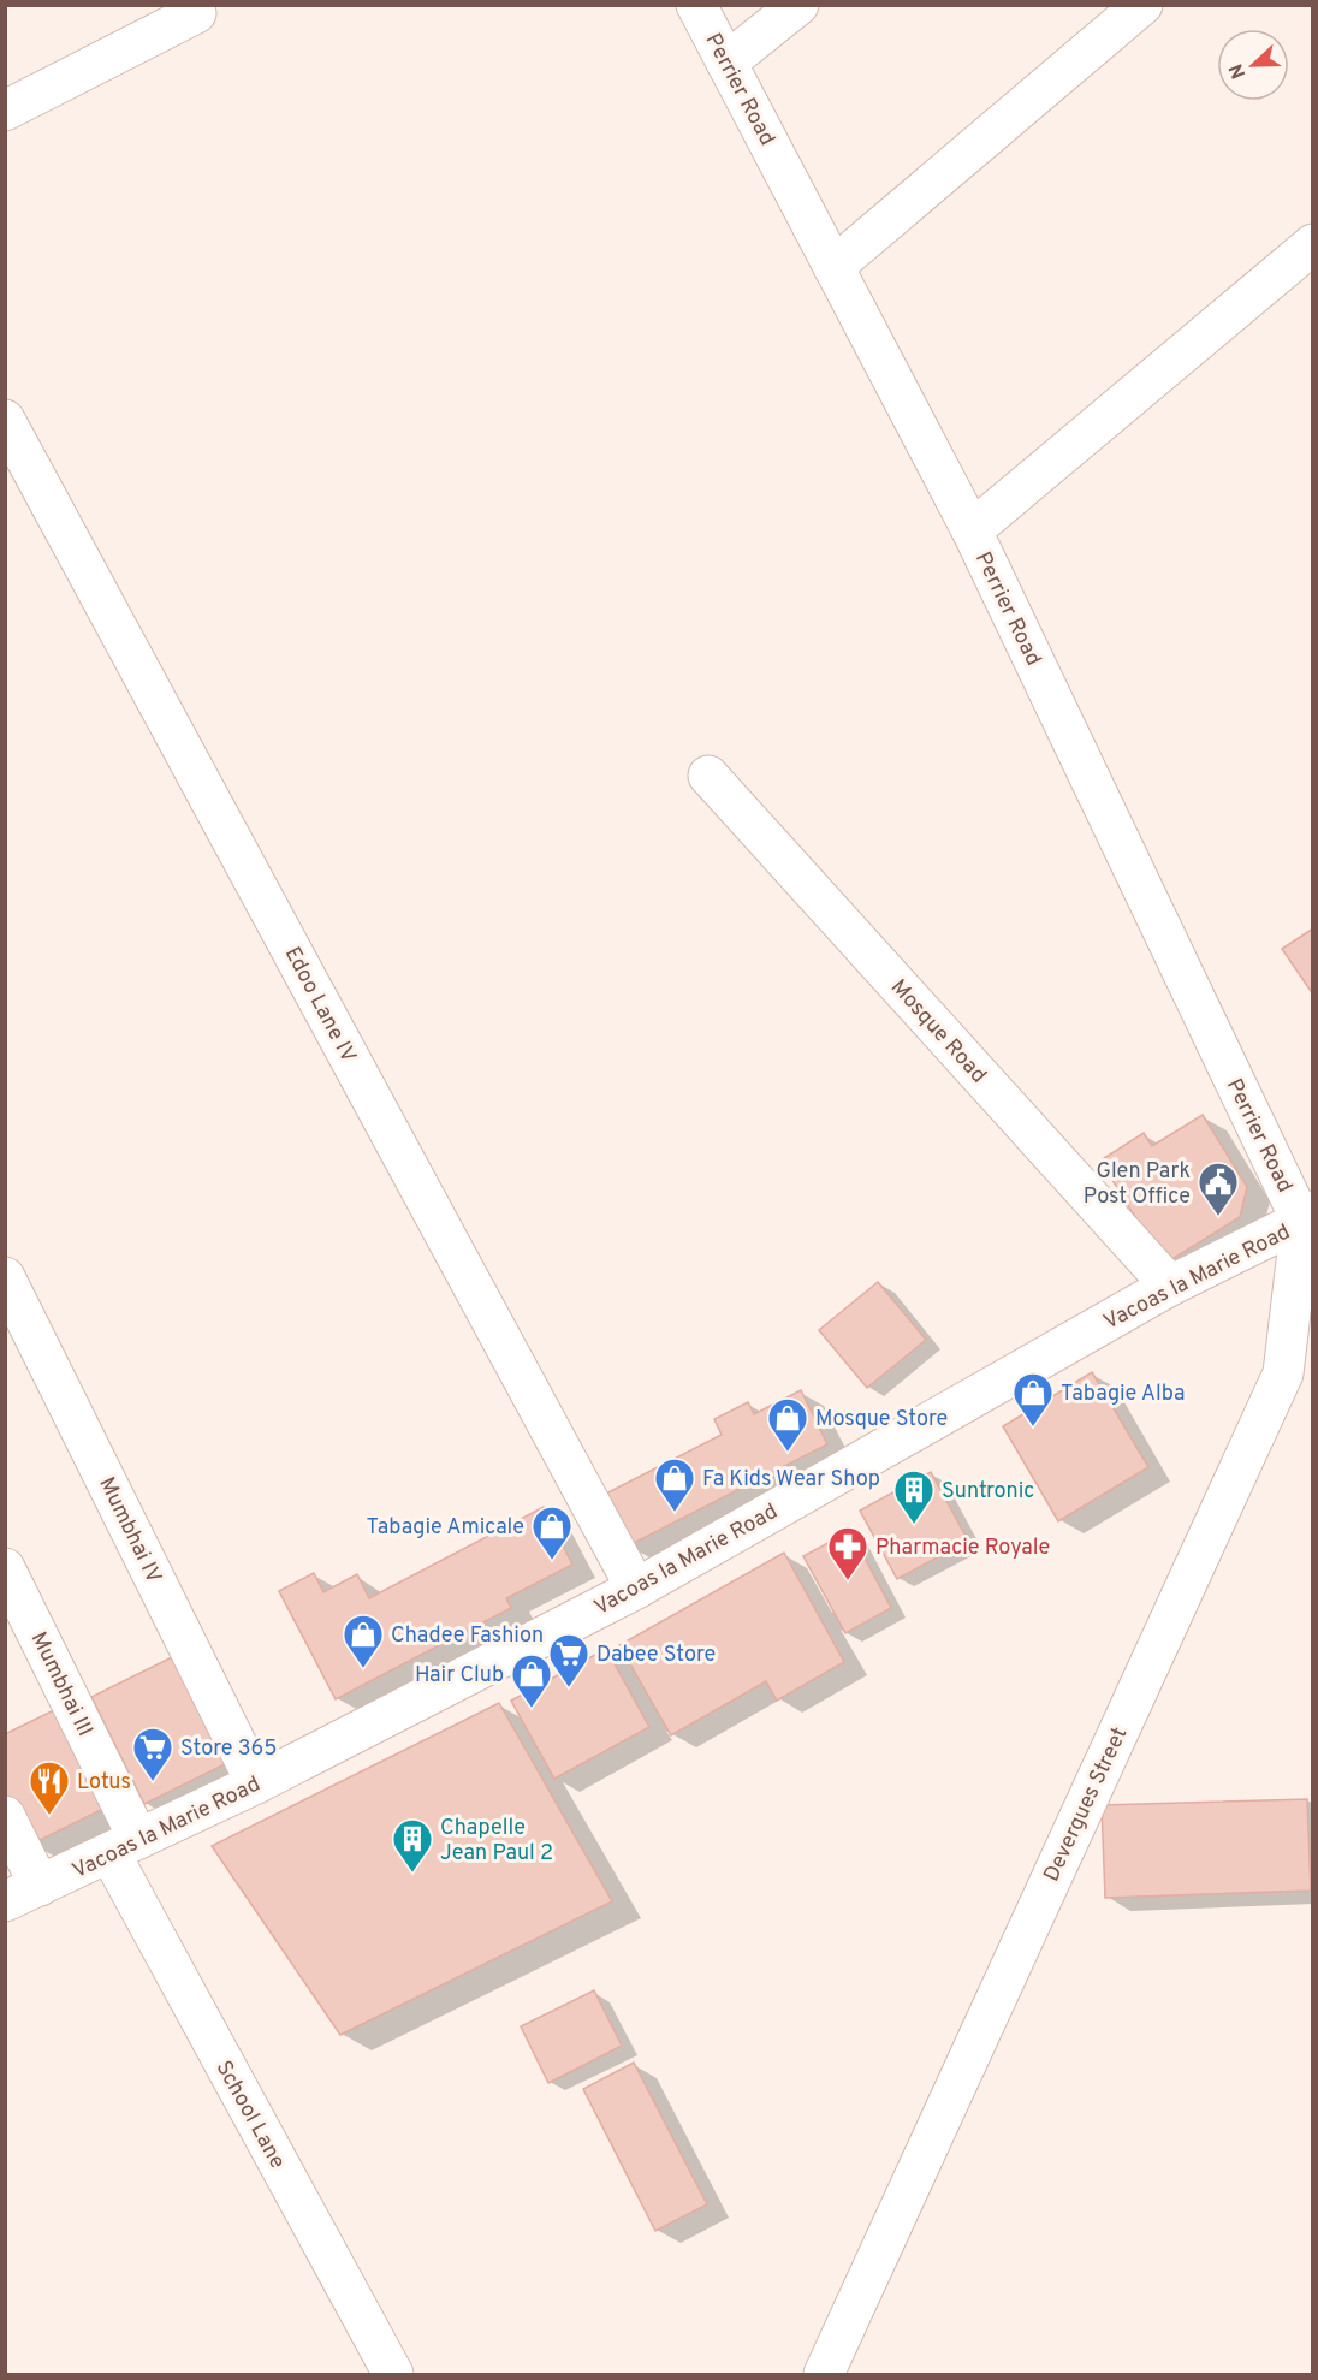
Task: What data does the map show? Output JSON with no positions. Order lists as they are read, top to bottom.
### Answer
{
  "streets": {
    "street": [
      "Perrier Road",
      "Edoo Lane IV",
      "Mosque Road",
      "Vacoas la Marie Road",
      "Mumbhai IV",
      "Mumbhai III",
      "Devergues Street",
      "School Lane"
    ]
  },
  "crossings": [
    ["Perrier Road", "Vacoas la Marie Road"],
    ["Perrier Road", "Devergues Street"],
    ["Edoo Lane IV", "Vacoas la Marie Road"],
    ["Mosque Road", "Vacoas la Marie Road"],
    ["Vacoas la Marie Road", "Mumbhai IV"],
    ["Vacoas la Marie Road", "Mumbhai III"],
    ["Vacoas la Marie Road", "Devergues Street"],
    ["Vacoas la Marie Road", "School Lane"],
    ["Mumbhai III", "School Lane"]
  ],
  "places": {
    "public building": ["Glen Park Post Office"],
    "shop": [
      "Tabagie Alba",
      "Mosque Store",
      "Fa Kids Wear Shop",
      "Tabagie Amicale",
      "Chadee Fashion",
      "Hair Club"
    ],
    "building": ["Suntronic", "Chapelle Jean Paul 2"],
    "pharmacy": ["Pharmacie Royale"],
    "supermarket": ["Dabee Store", "Store 365"],
    "restaurant": ["Lotus"]
  },
  "north": "left"
}
